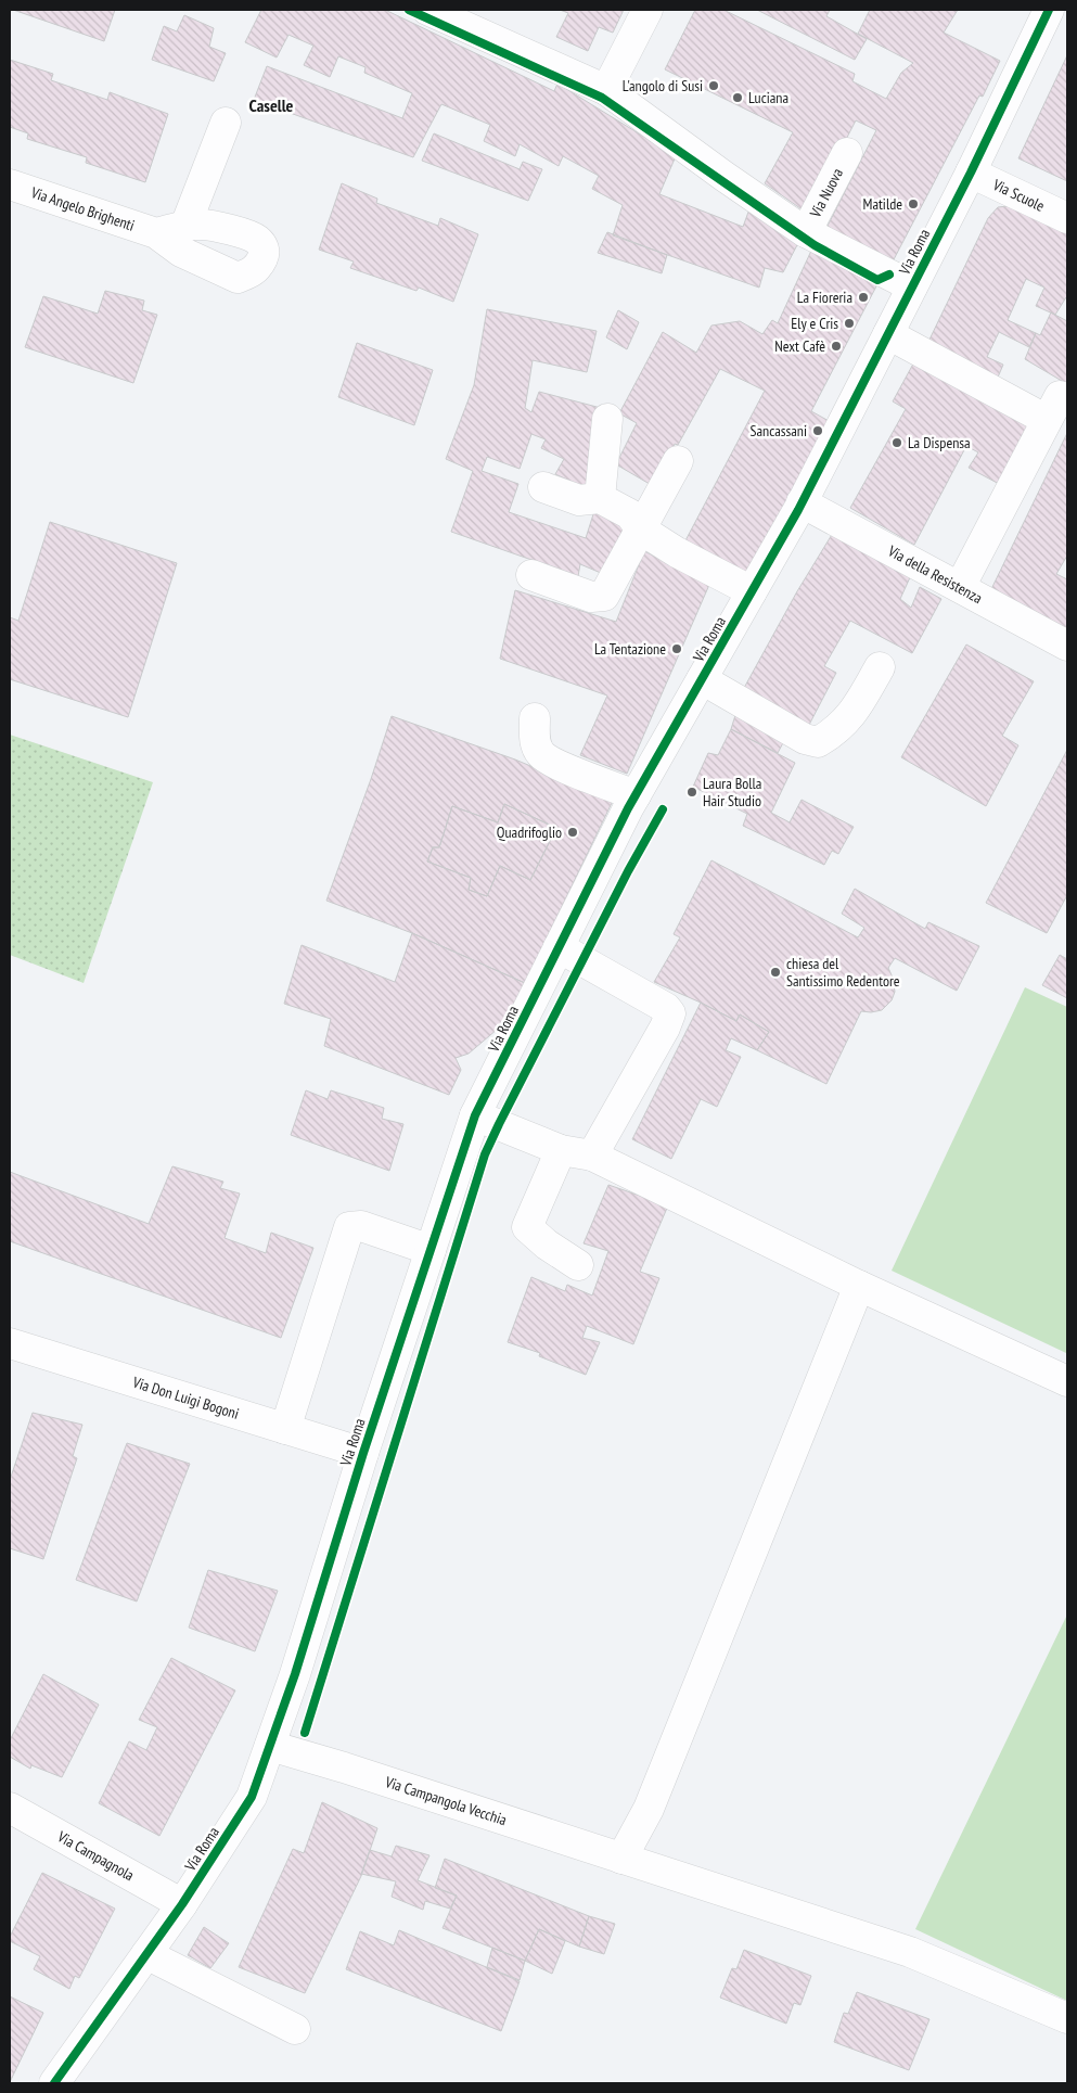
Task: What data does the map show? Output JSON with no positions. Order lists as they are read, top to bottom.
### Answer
{
  "streets": {
    "street": [
      "Via Nuova",
      "Via Scuole",
      "Via Angelo Brighenti",
      "Via Roma",
      "Via della Resistenza",
      "Via Don Luigi Bogoni",
      "Via Campangola Vecchia",
      "Via Campagnola"
    ]
  },
  "crossings": [
    ["Via Nuova", "Via Roma"],
    ["Via Scuole", "Via Roma"],
    ["Via Roma", "Via della Resistenza"],
    ["Via Roma", "Via Don Luigi Bogoni"],
    ["Via Roma", "Via Campangola Vecchia"],
    ["Via Roma", "Via Campagnola"]
  ],
  "districts": ["Caselle"],
  "places": [
    "L'angolo di Susi",
    "Luciana",
    "Matilde",
    "La Fioreria",
    "Ely e Cris",
    "Next Cafè",
    "Sancassani",
    "La Dispensa",
    "La Tentazione",
    "Laura Bolla Hair Studio",
    "Quadrifoglio",
    "chiesa del Santissimo Redentore"
  ]
}
